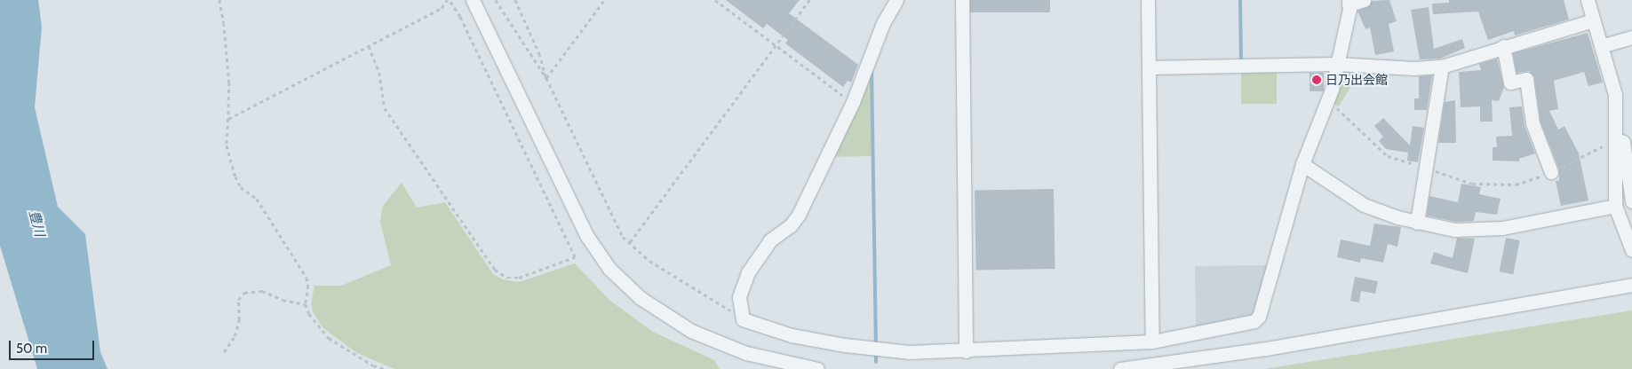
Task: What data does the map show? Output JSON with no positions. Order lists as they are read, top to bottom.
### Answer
{
  "water": ["豊川"],
  "places": ["日乃出会館"],
  "scale_bar": "50 m"
}
